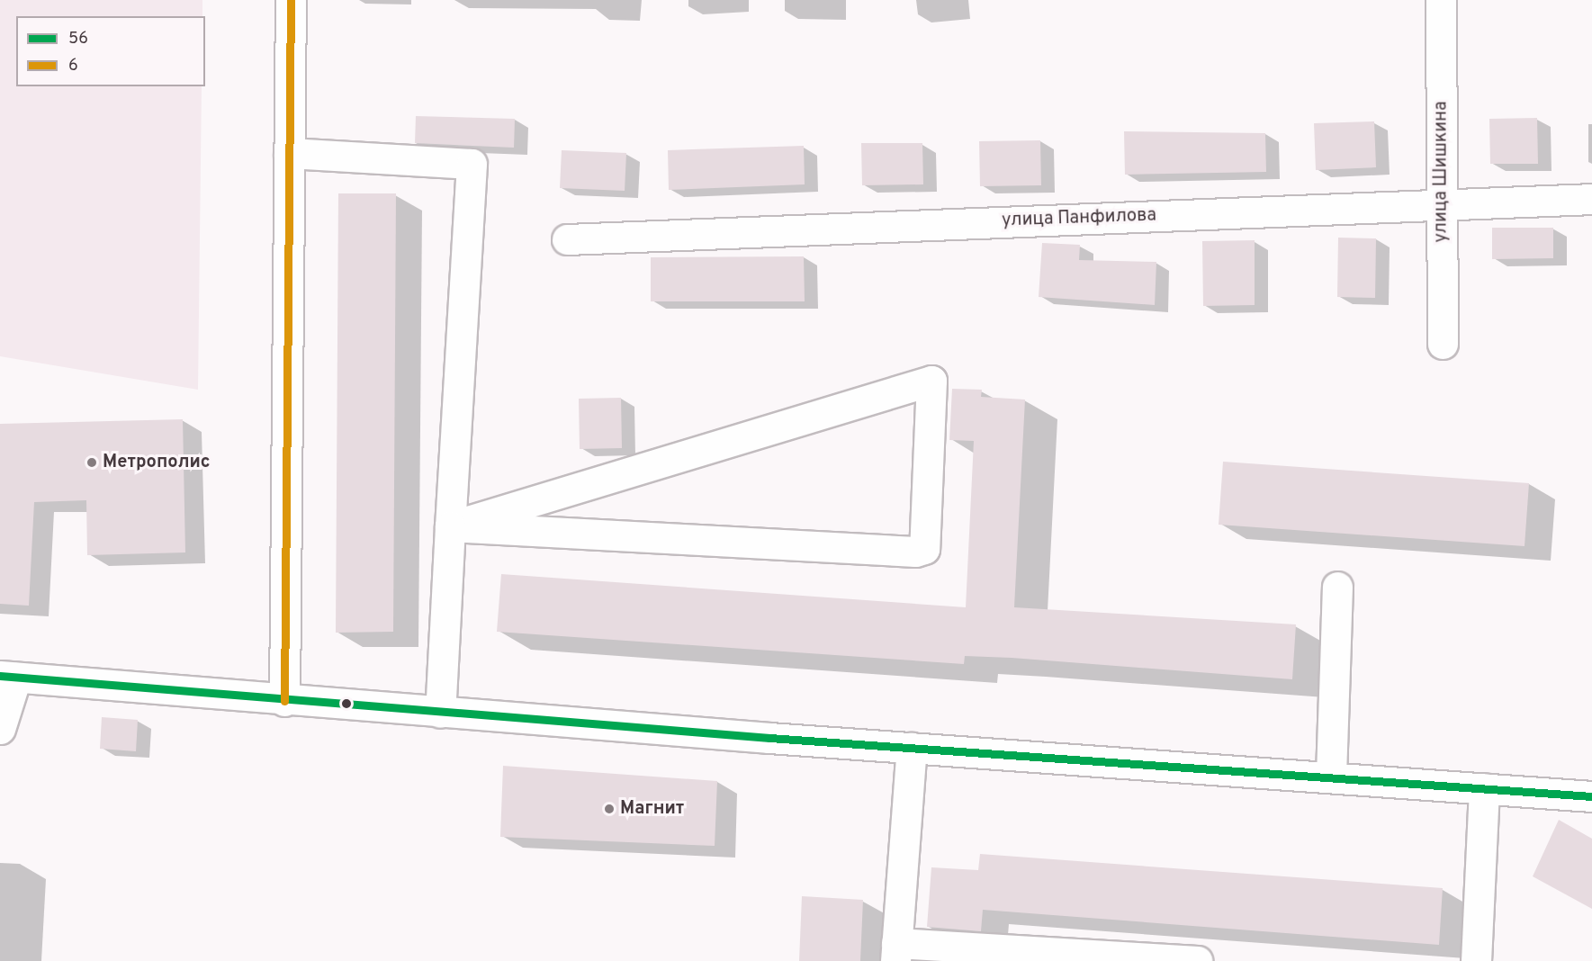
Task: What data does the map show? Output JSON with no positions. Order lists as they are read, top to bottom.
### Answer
{
  "streets": {
    "street": ["улица Шишкина", "улица Панфилова"]
  },
  "crossings": [
    ["улица Шишкина", "улица Панфилова"]
  ],
  "places": ["Метрополис", "Магнит"],
  "lines": ["transit line 6", "transit line 56"],
  "legend": ["56", "6"]
}
